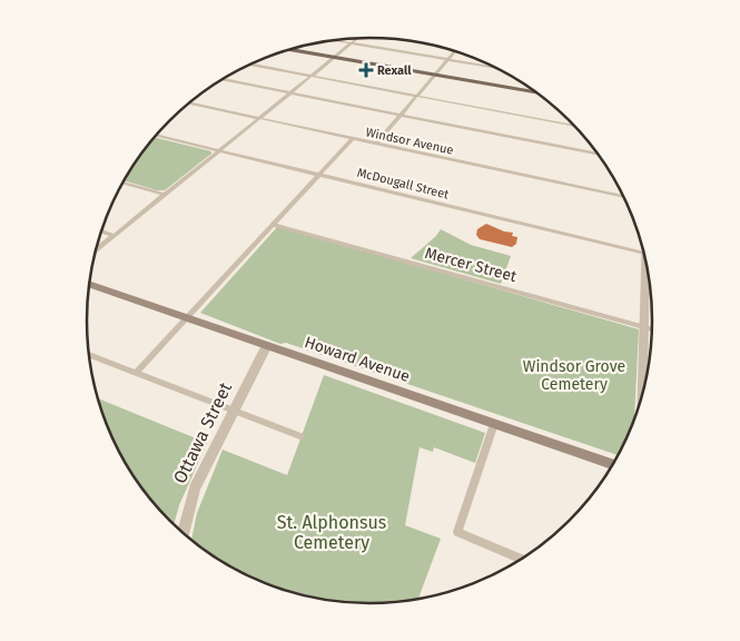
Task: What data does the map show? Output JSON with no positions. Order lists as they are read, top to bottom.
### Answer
{
  "streets": {
    "main road": ["Howard Avenue"],
    "street": [
      "Windsor Avenue",
      "McDougall Street",
      "Mercer Street",
      "Ottawa Street"
    ]
  },
  "crossings": [
    ["Howard Avenue", "Ottawa Street"]
  ],
  "parks": ["Windsor Grove Cemetery", "St. Alphonsus Cemetery"],
  "places": {
    "health": ["Rexall"]
  }
}
